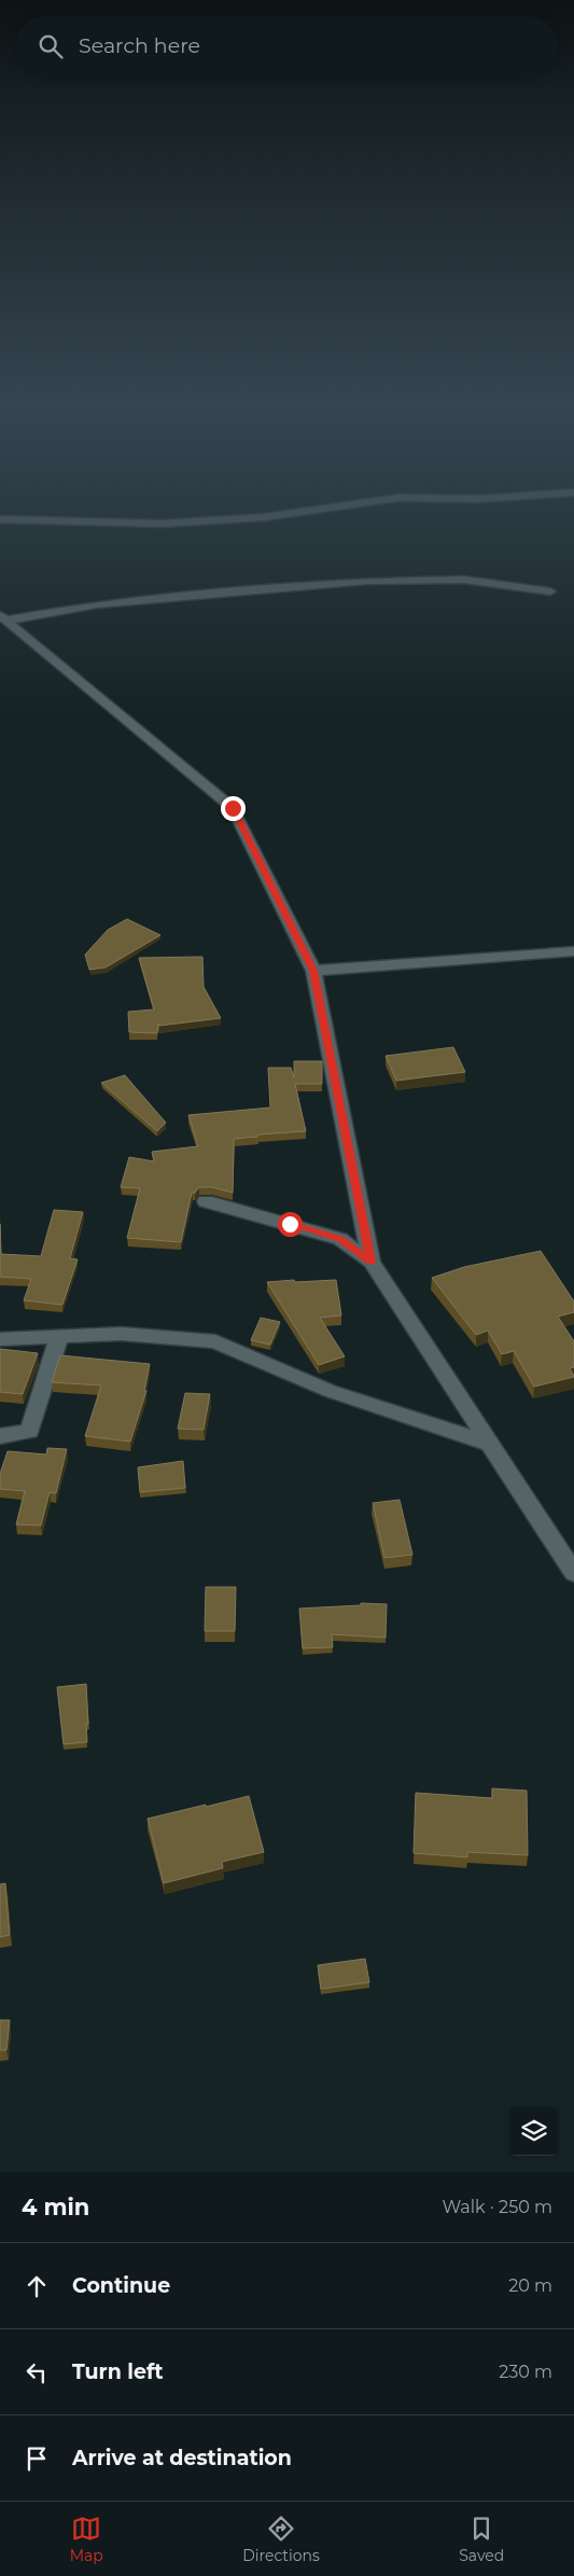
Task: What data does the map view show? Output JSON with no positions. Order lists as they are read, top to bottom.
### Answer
{
  "page": {
    "search": "Search here",
    "heading": ["4 min", "Walk · 250 m"],
    "list": [
      ["Continue", "20 m"],
      ["Turn left", "230 m"],
      "Arrive at destination"
    ],
    "nav": ["Map", "Directions", "Saved"]
  }
}
